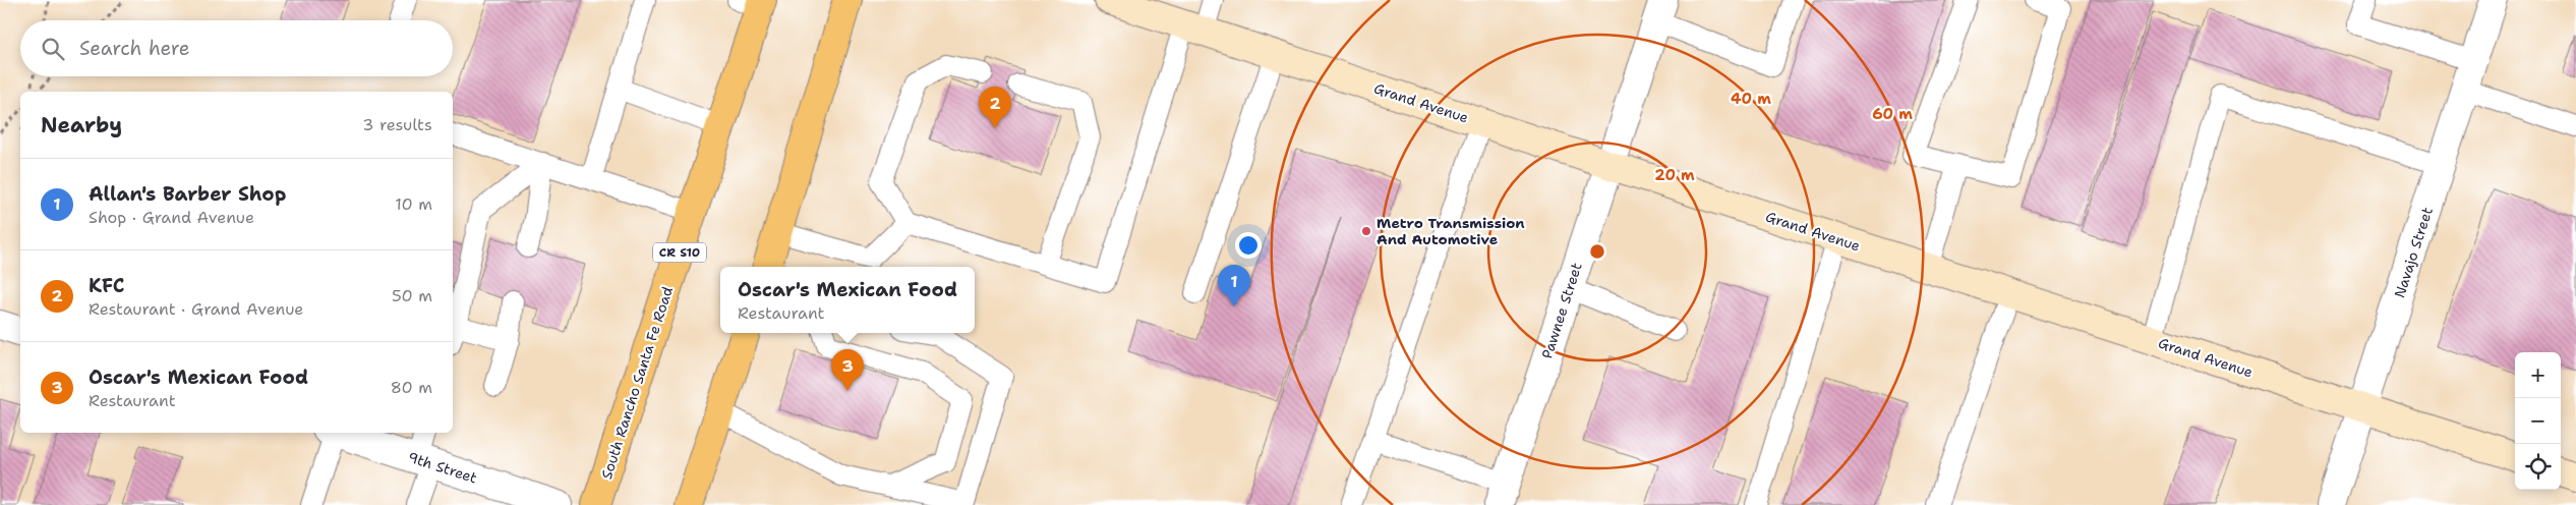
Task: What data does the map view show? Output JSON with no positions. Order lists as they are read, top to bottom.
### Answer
{
  "streets": {
    "main road": ["Grand Avenue", "CR S10", "South Rancho Santa Fe Road"],
    "street": ["Navajo Street", "Pawnee Street", "9th Street"]
  },
  "crossings": [
    ["Grand Avenue", "Navajo Street"],
    ["Grand Avenue", "Pawnee Street"]
  ],
  "places": ["Metro Transmission And Automotive"],
  "page": {
    "search": "Search here",
    "pins": ["2", "1", "3"],
    "heading": ["Nearby", "3 results"],
    "list": [
      {
        "mark": "1",
        "name": "Allan's Barber Shop",
        "note": "Shop · Grand Avenue",
        "value": "10 m"
      },
      {
        "mark": "2",
        "name": "KFC",
        "note": "Restaurant · Grand Avenue",
        "value": "50 m"
      },
      {
        "mark": "3",
        "name": "Oscar's Mexican Food",
        "note": "Restaurant",
        "value": "80 m"
      }
    ],
    "popup": ["Oscar's Mexican Food", "Restaurant"],
    "map_buttons": ["+", "−"]
  },
  "rings": ["40 m", "60 m", "20 m"]
}
